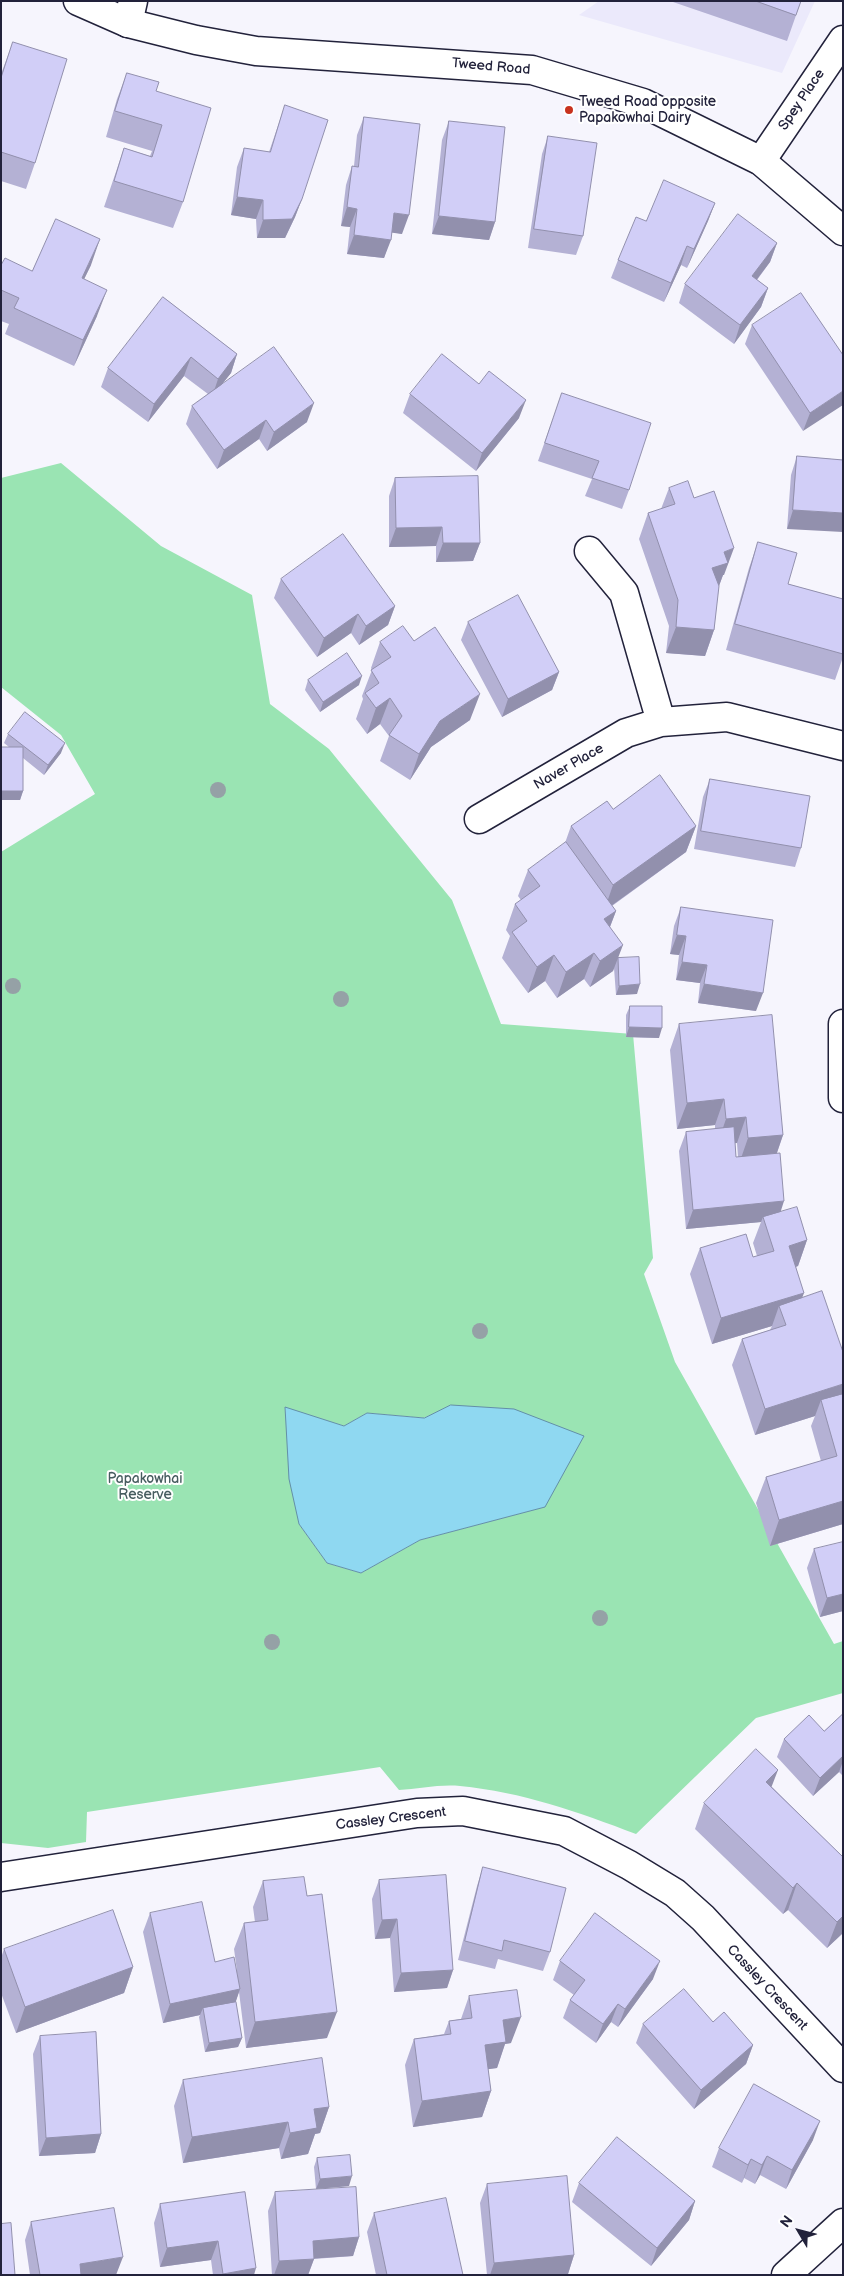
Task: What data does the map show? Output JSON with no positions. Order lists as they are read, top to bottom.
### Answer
{
  "streets": {
    "street": [
      "Tweed Road",
      "Spey Place",
      "Naver Place",
      "Cassley Crescent"
    ]
  },
  "crossings": [
    ["Tweed Road", "Spey Place"]
  ],
  "parks": ["Papakowhai Reserve"],
  "places": ["Tweed Road opposite Papakowhai Dairy"],
  "north": "top left"
}
